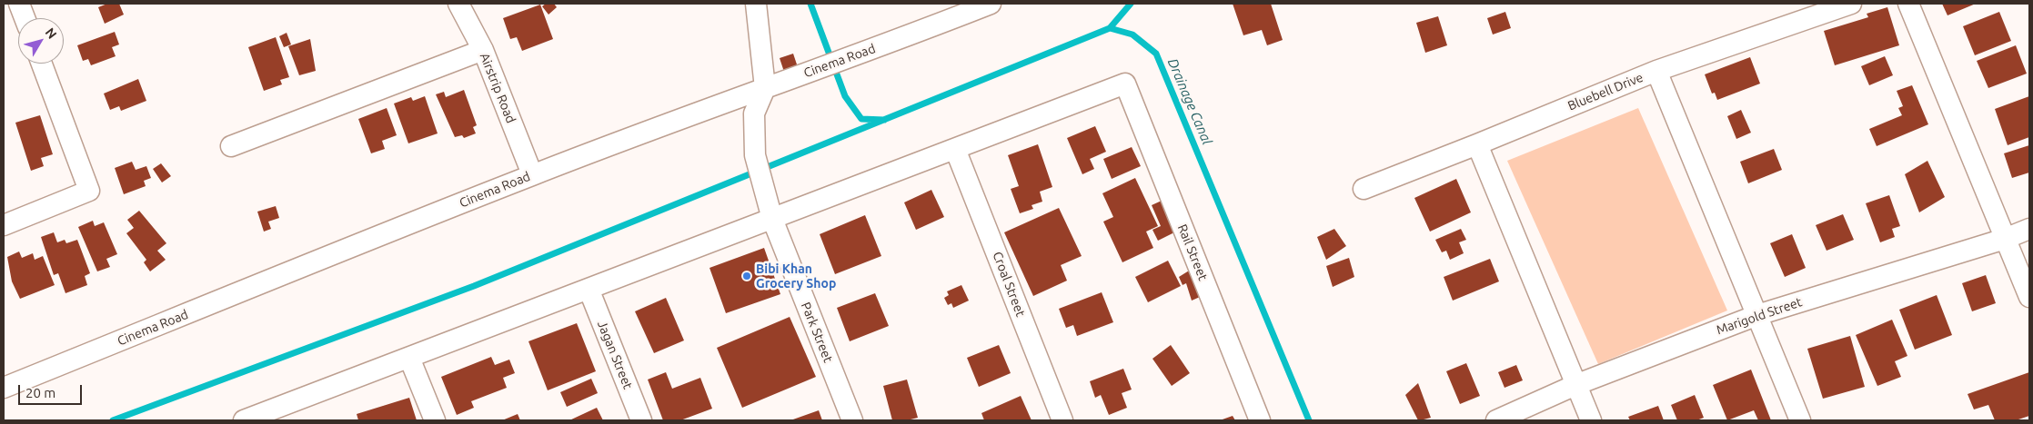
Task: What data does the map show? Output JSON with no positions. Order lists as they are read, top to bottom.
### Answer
{
  "streets": {
    "street": [
      "Cinema Road",
      "Airstrip Road",
      "Bluebell Drive",
      "Rail Street",
      "Croal Street",
      "Marigold Street",
      "Park Street",
      "Jagan Street"
    ]
  },
  "crossings": [
    ["Cinema Road", "Airstrip Road"],
    ["Cinema Road", "Park Street"],
    ["Rail Street", "Croal Street"]
  ],
  "water": ["Drainage Canal"],
  "places": ["Bibi Khan Grocery Shop"],
  "scale_bar": "20 m",
  "north": "top right"
}
